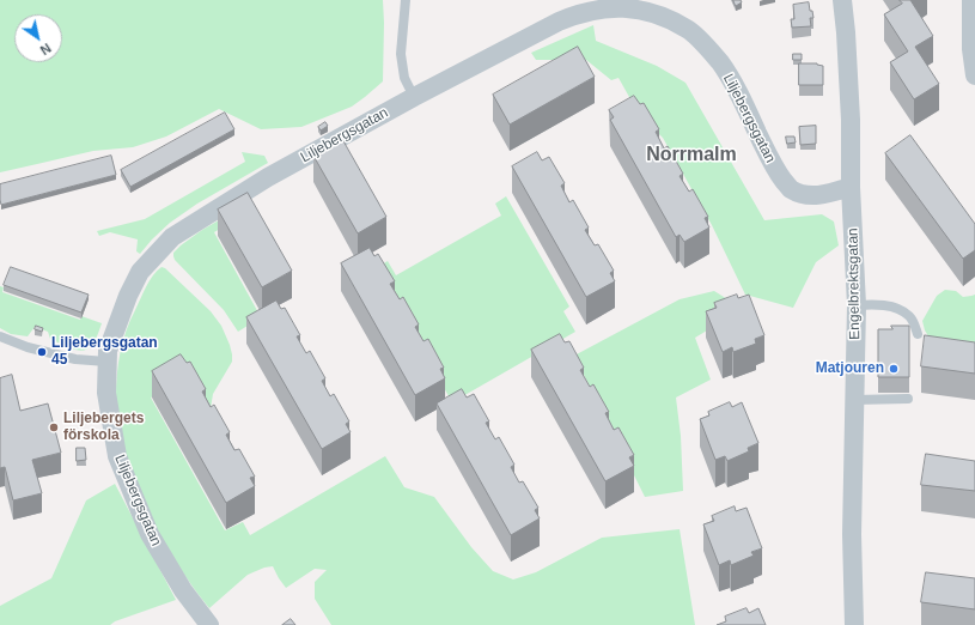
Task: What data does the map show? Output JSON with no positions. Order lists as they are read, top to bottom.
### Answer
{
  "streets": {
    "street": ["Liljebergsgatan", "Engelbrektsgatan"]
  },
  "crossings": [
    ["Liljebergsgatan", "Engelbrektsgatan"]
  ],
  "districts": ["Norrmalm"],
  "places": ["Liljebergsgatan 45", "Matjouren", "Liljebergets förskola"],
  "north": "bottom right"
}
